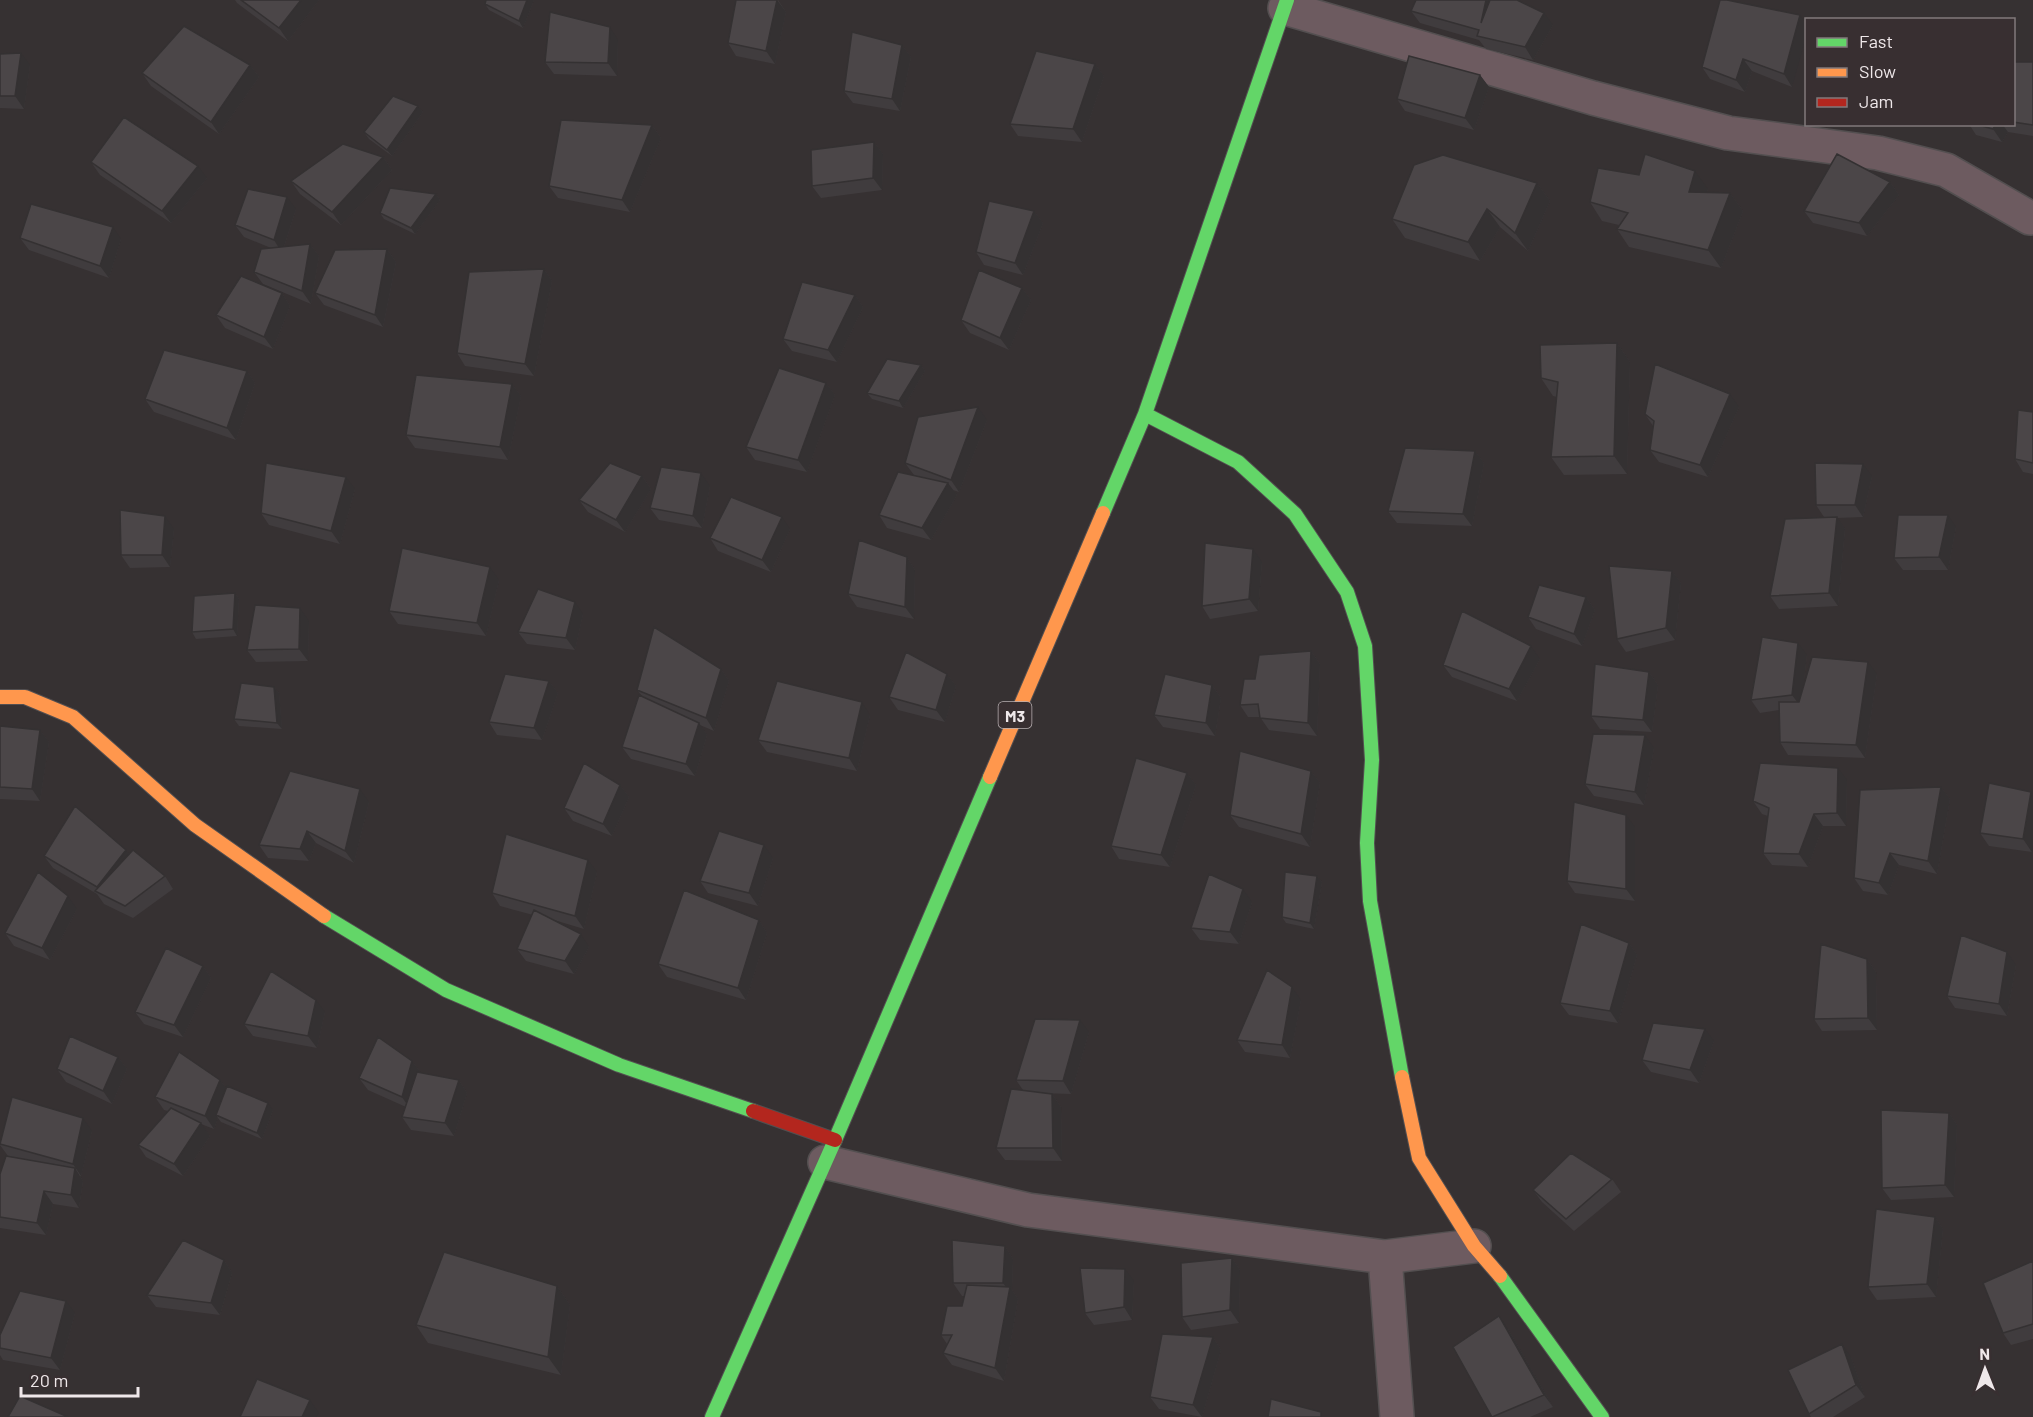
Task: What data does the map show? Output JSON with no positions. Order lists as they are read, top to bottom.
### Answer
{
  "streets": {
    "street": ["M3"]
  },
  "legend": ["Fast", "Slow", "Jam"],
  "scale_bar": "20 m",
  "north": "top"
}
